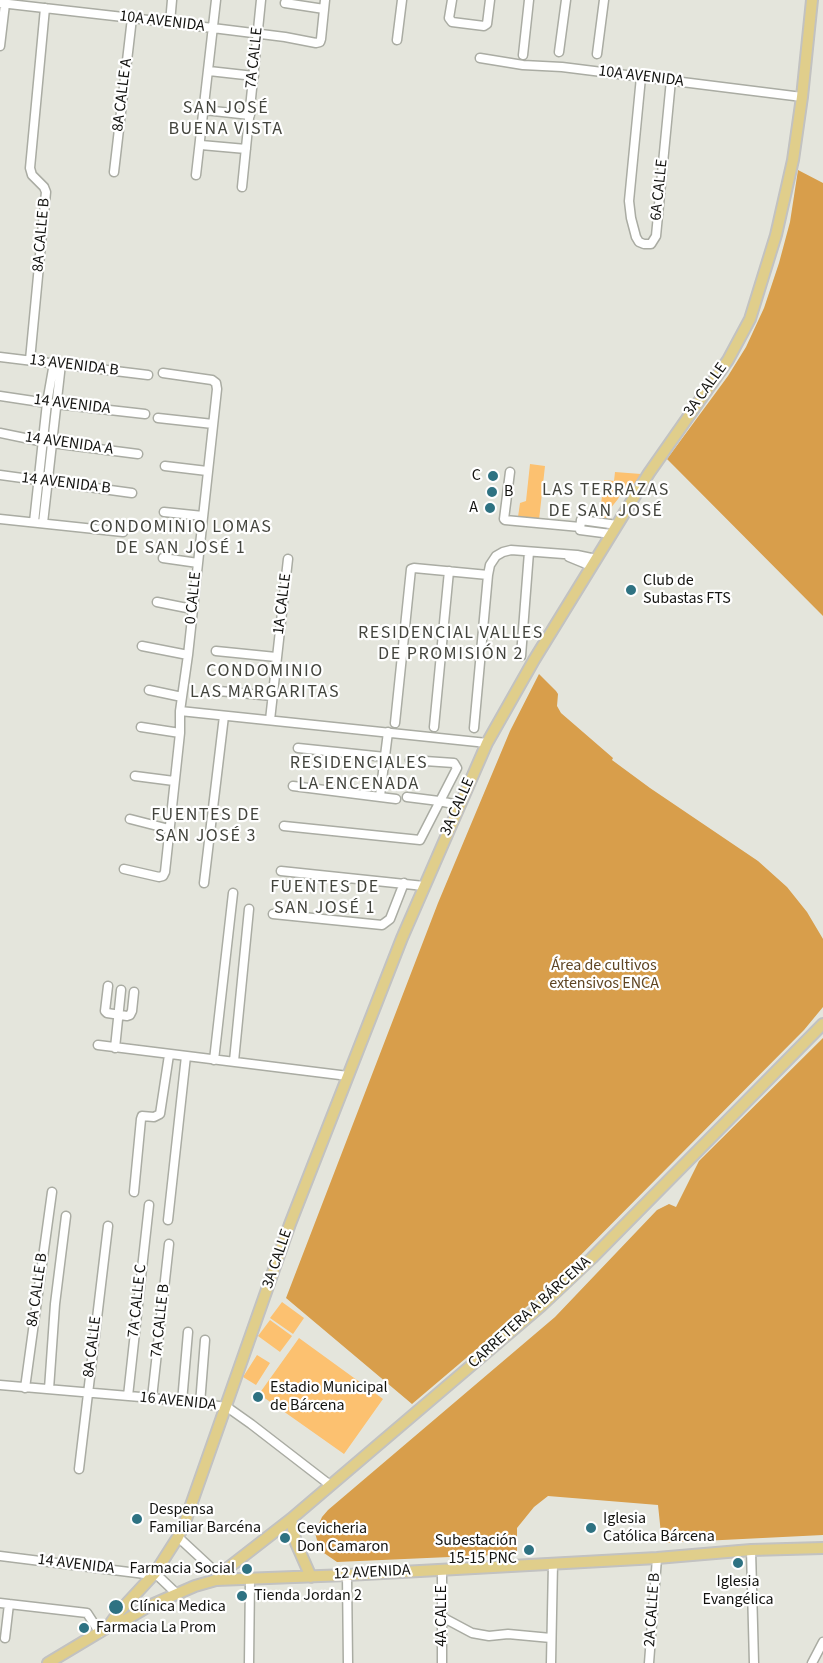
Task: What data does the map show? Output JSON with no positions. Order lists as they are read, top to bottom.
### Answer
{
  "streets": {
    "main road": ["3A CALLE", "CARRETERA A BÁRCENA", "12 AVENIDA"],
    "street": [
      "10A AVENIDA",
      "7A CALLE",
      "8A CALLE A",
      "6A CALLE",
      "8A CALLE B",
      "13 AVENIDA B",
      "14 AVENIDA",
      "14 AVENIDA A",
      "14 AVENIDA B",
      "0 CALLE",
      "1A CALLE",
      "7A CALLE C",
      "7A CALLE B",
      "8A CALLE",
      "16 AVENIDA",
      "2A CALLE B",
      "4A CALLE"
    ]
  },
  "crossings": [
    ["10A AVENIDA", "7A CALLE"],
    ["10A AVENIDA", "8A CALLE A"],
    ["10A AVENIDA", "6A CALLE"],
    ["10A AVENIDA", "8A CALLE B"],
    ["10A AVENIDA", "3A CALLE"],
    ["8A CALLE B", "13 AVENIDA B"],
    ["8A CALLE B", "16 AVENIDA"],
    ["3A CALLE", "14 AVENIDA"],
    ["3A CALLE", "16 AVENIDA"],
    ["3A CALLE", "12 AVENIDA"],
    ["7A CALLE C", "16 AVENIDA"],
    ["CARRETERA A BÁRCENA", "16 AVENIDA"],
    ["CARRETERA A BÁRCENA", "12 AVENIDA"],
    ["7A CALLE B", "16 AVENIDA"],
    ["8A CALLE", "16 AVENIDA"],
    ["12 AVENIDA", "2A CALLE B"],
    ["12 AVENIDA", "4A CALLE"]
  ],
  "districts": [
    "SAN JOSÉ BUENA VISTA",
    "LAS TERRAZAS DE SAN JOSÉ",
    "CONDOMINIO LOMAS DE SAN JOSÉ 1",
    "RESIDENCIAL VALLES DE PROMISIÓN 2",
    "CONDOMINIO LAS MARGARITAS",
    "RESIDENCIALES LA ENCENADA",
    "FUENTES DE SAN JOSÉ 3",
    "FUENTES DE SAN JOSÉ 1"
  ],
  "parks": ["Área de cultivos extensivos ENCA"],
  "places": [
    "C",
    "B",
    "A",
    "Club de Subastas FTS",
    "Estadio Municipal de Bárcena",
    "Despensa Familiar Barcéna",
    "Iglesia Católica Bárcena",
    "Cevicheria Don Camaron",
    "Subestación 15-15 PNC",
    "Iglesia Evangélica",
    "Farmacia Social",
    "Tienda Jordan 2",
    "Clínica Medica",
    "Farmacia La Prom"
  ]
}
